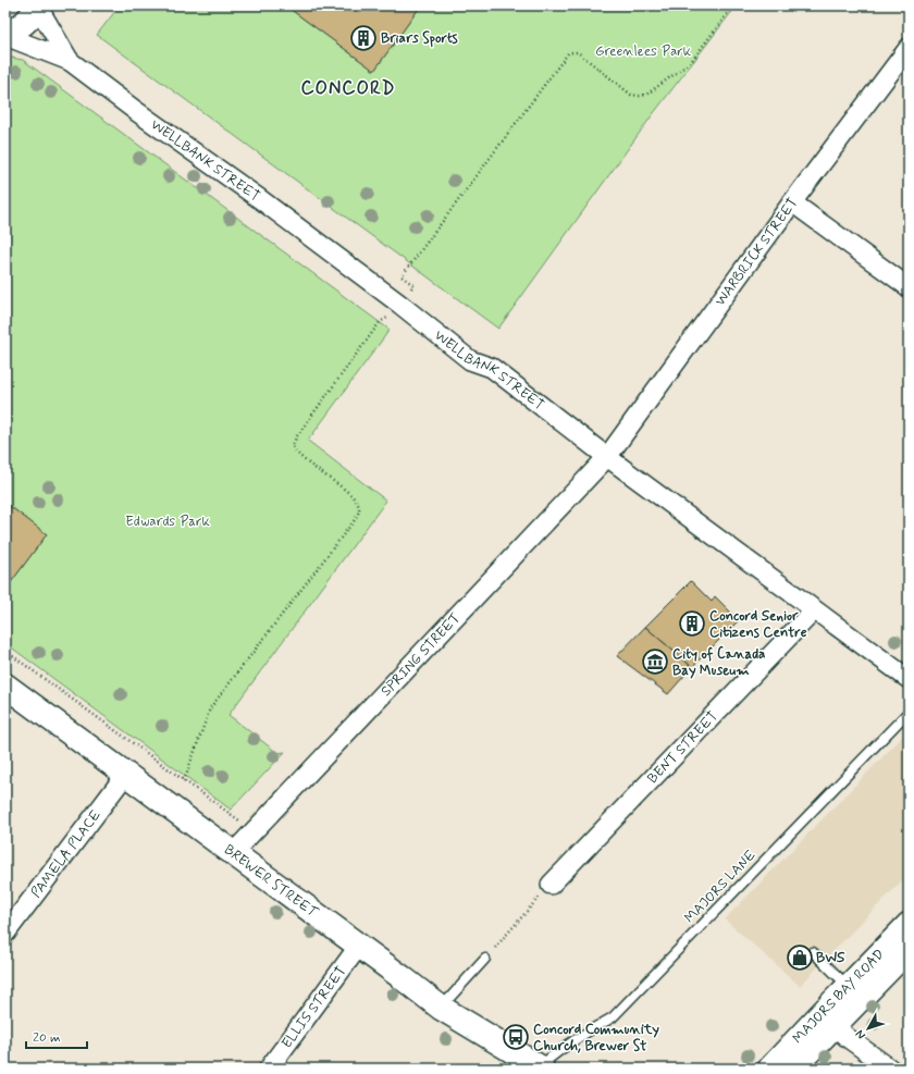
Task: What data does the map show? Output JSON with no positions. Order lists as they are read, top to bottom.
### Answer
{
  "streets": {
    "main road": ["BREWER STREET"],
    "street": [
      "WELLBANK STREET",
      "WARBRICK STREET",
      "SPRING STREET",
      "BENT STREET",
      "PAMELA PLACE",
      "MAJORS BAY ROAD",
      "ELLIS STREET"
    ],
    "lane": ["MAJORS LANE"]
  },
  "crossings": [
    ["WELLBANK STREET", "WARBRICK STREET"],
    ["WELLBANK STREET", "SPRING STREET"],
    ["WELLBANK STREET", "BENT STREET"],
    ["WARBRICK STREET", "SPRING STREET"],
    ["SPRING STREET", "BREWER STREET"],
    ["PAMELA PLACE", "BREWER STREET"],
    ["BREWER STREET", "MAJORS LANE"],
    ["BREWER STREET", "ELLIS STREET"]
  ],
  "districts": ["CONCORD"],
  "parks": ["Greenlees Park", "Edwards Park"],
  "places": {
    "building": ["Briars Sports", "Concord Senior Citizens Centre"],
    "museum": ["City of Canada Bay Museum"],
    "shop": ["BWS"],
    "bus stop": ["Concord Community Church, Brewer St"]
  },
  "scale_bar": "20 m",
  "north": "bottom left"
}
